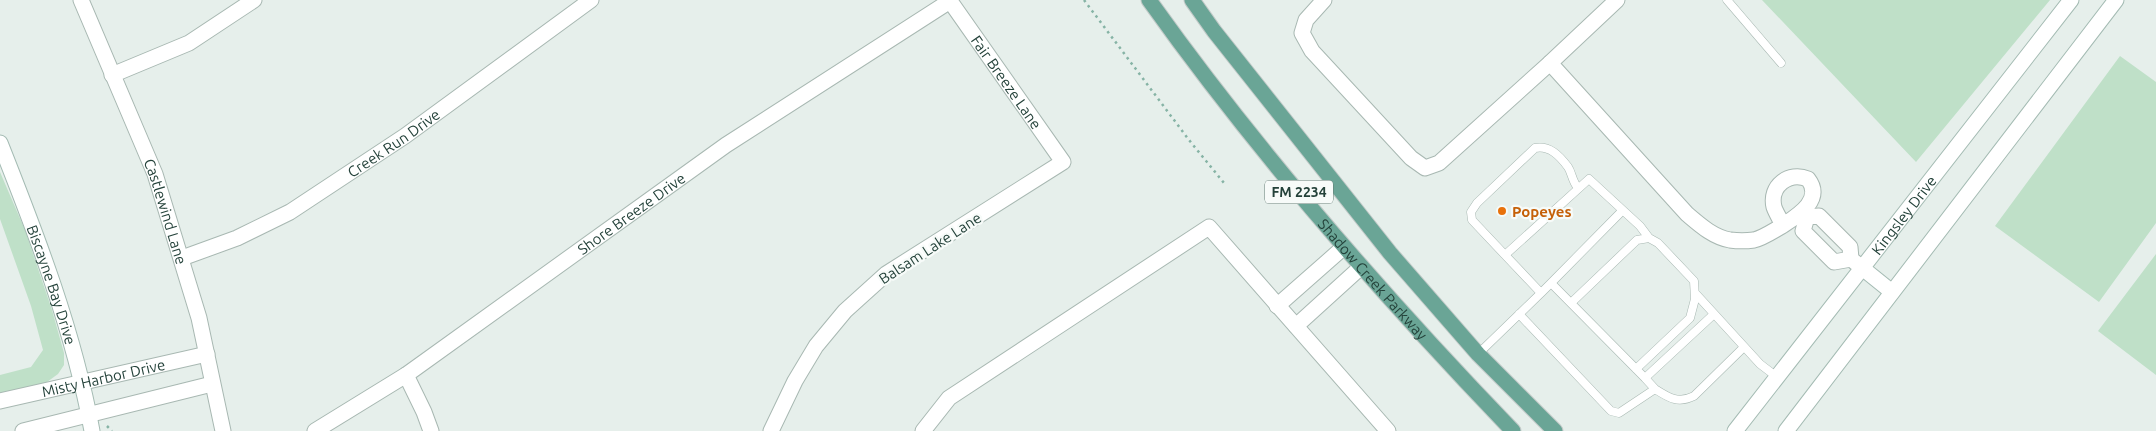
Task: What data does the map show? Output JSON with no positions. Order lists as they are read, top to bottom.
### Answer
{
  "streets": {
    "main road": ["FM 2234", "Shadow Creek Parkway"],
    "street": [
      "Fair Breeze Lane",
      "Creek Run Drive",
      "Castlewind Lane",
      "Shore Breeze Drive",
      "Kingsley Drive",
      "Balsam Lake Lane",
      "Biscayne Bay Drive",
      "Misty Harbor Drive"
    ]
  },
  "crossings": [
    ["Fair Breeze Lane", "Shore Breeze Drive"],
    ["Fair Breeze Lane", "Balsam Lake Lane"],
    ["Creek Run Drive", "Castlewind Lane"],
    ["Castlewind Lane", "Misty Harbor Drive"],
    ["Biscayne Bay Drive", "Misty Harbor Drive"]
  ],
  "places": ["Popeyes"]
}
